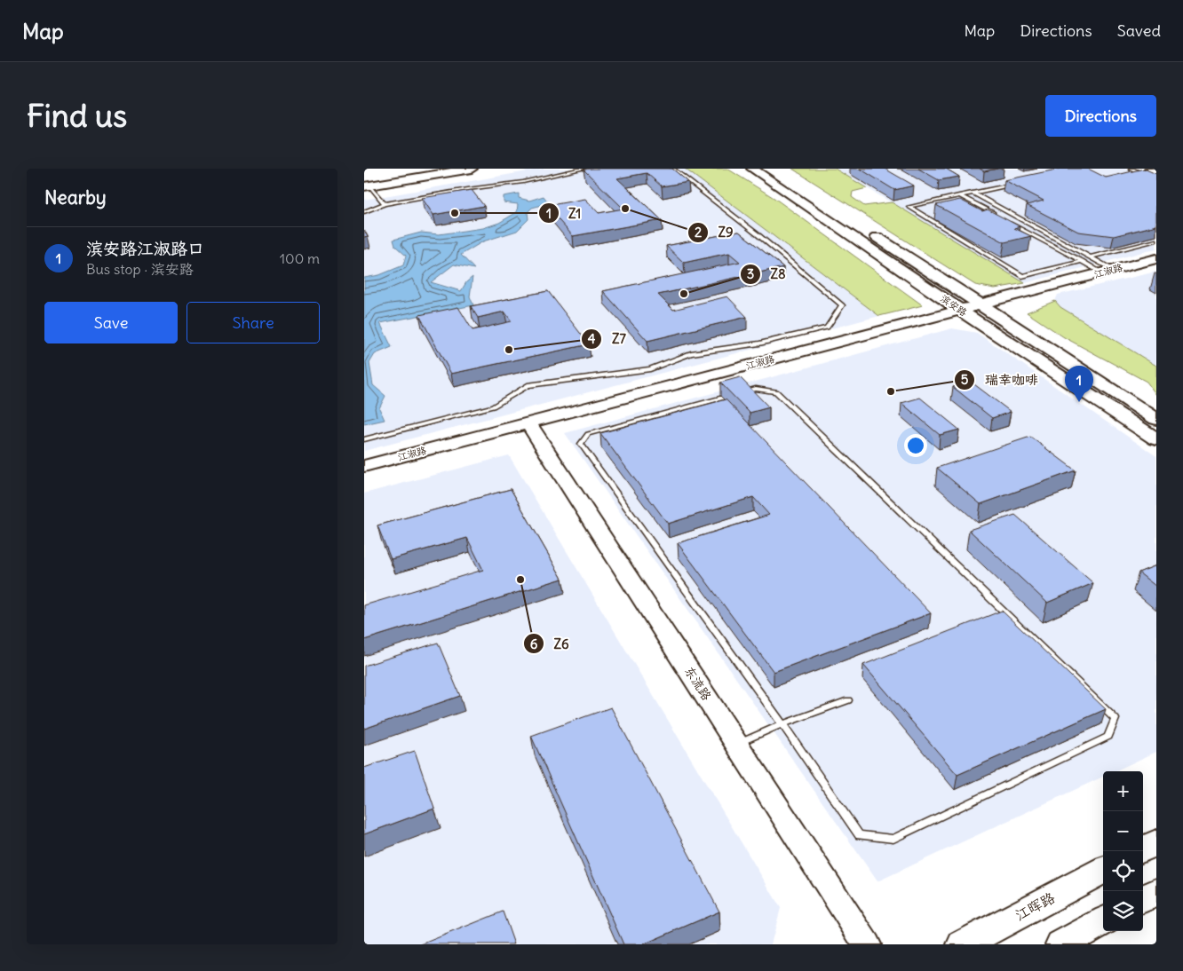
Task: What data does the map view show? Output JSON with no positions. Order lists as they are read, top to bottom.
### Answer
{
  "streets": {
    "main road": [
      "江淑路",
      "滨安路",
      "东流路",
      "江晖路"
    ]
  },
  "crossings": [
    ["江淑路", "滨安路"],
    ["江淑路", "东流路"]
  ],
  "places": [
    "Z9",
    "Z1",
    "Z8",
    "Z7",
    "瑞幸咖啡",
    "Z6"
  ],
  "page": {
    "header": "Map",
    "nav": ["Map", "Directions", "Saved"],
    "buttons": [
      "Directions",
      ["Save", "Share"]
    ],
    "title": "Find us",
    "heading": "Nearby",
    "list": [
      {
        "mark": "1",
        "name": "滨安路江淑路口",
        "note": "Bus stop · 滨安路",
        "value": "100 m"
      }
    ],
    "pins": "1",
    "map_buttons": ["+", "−"]
  }
}
